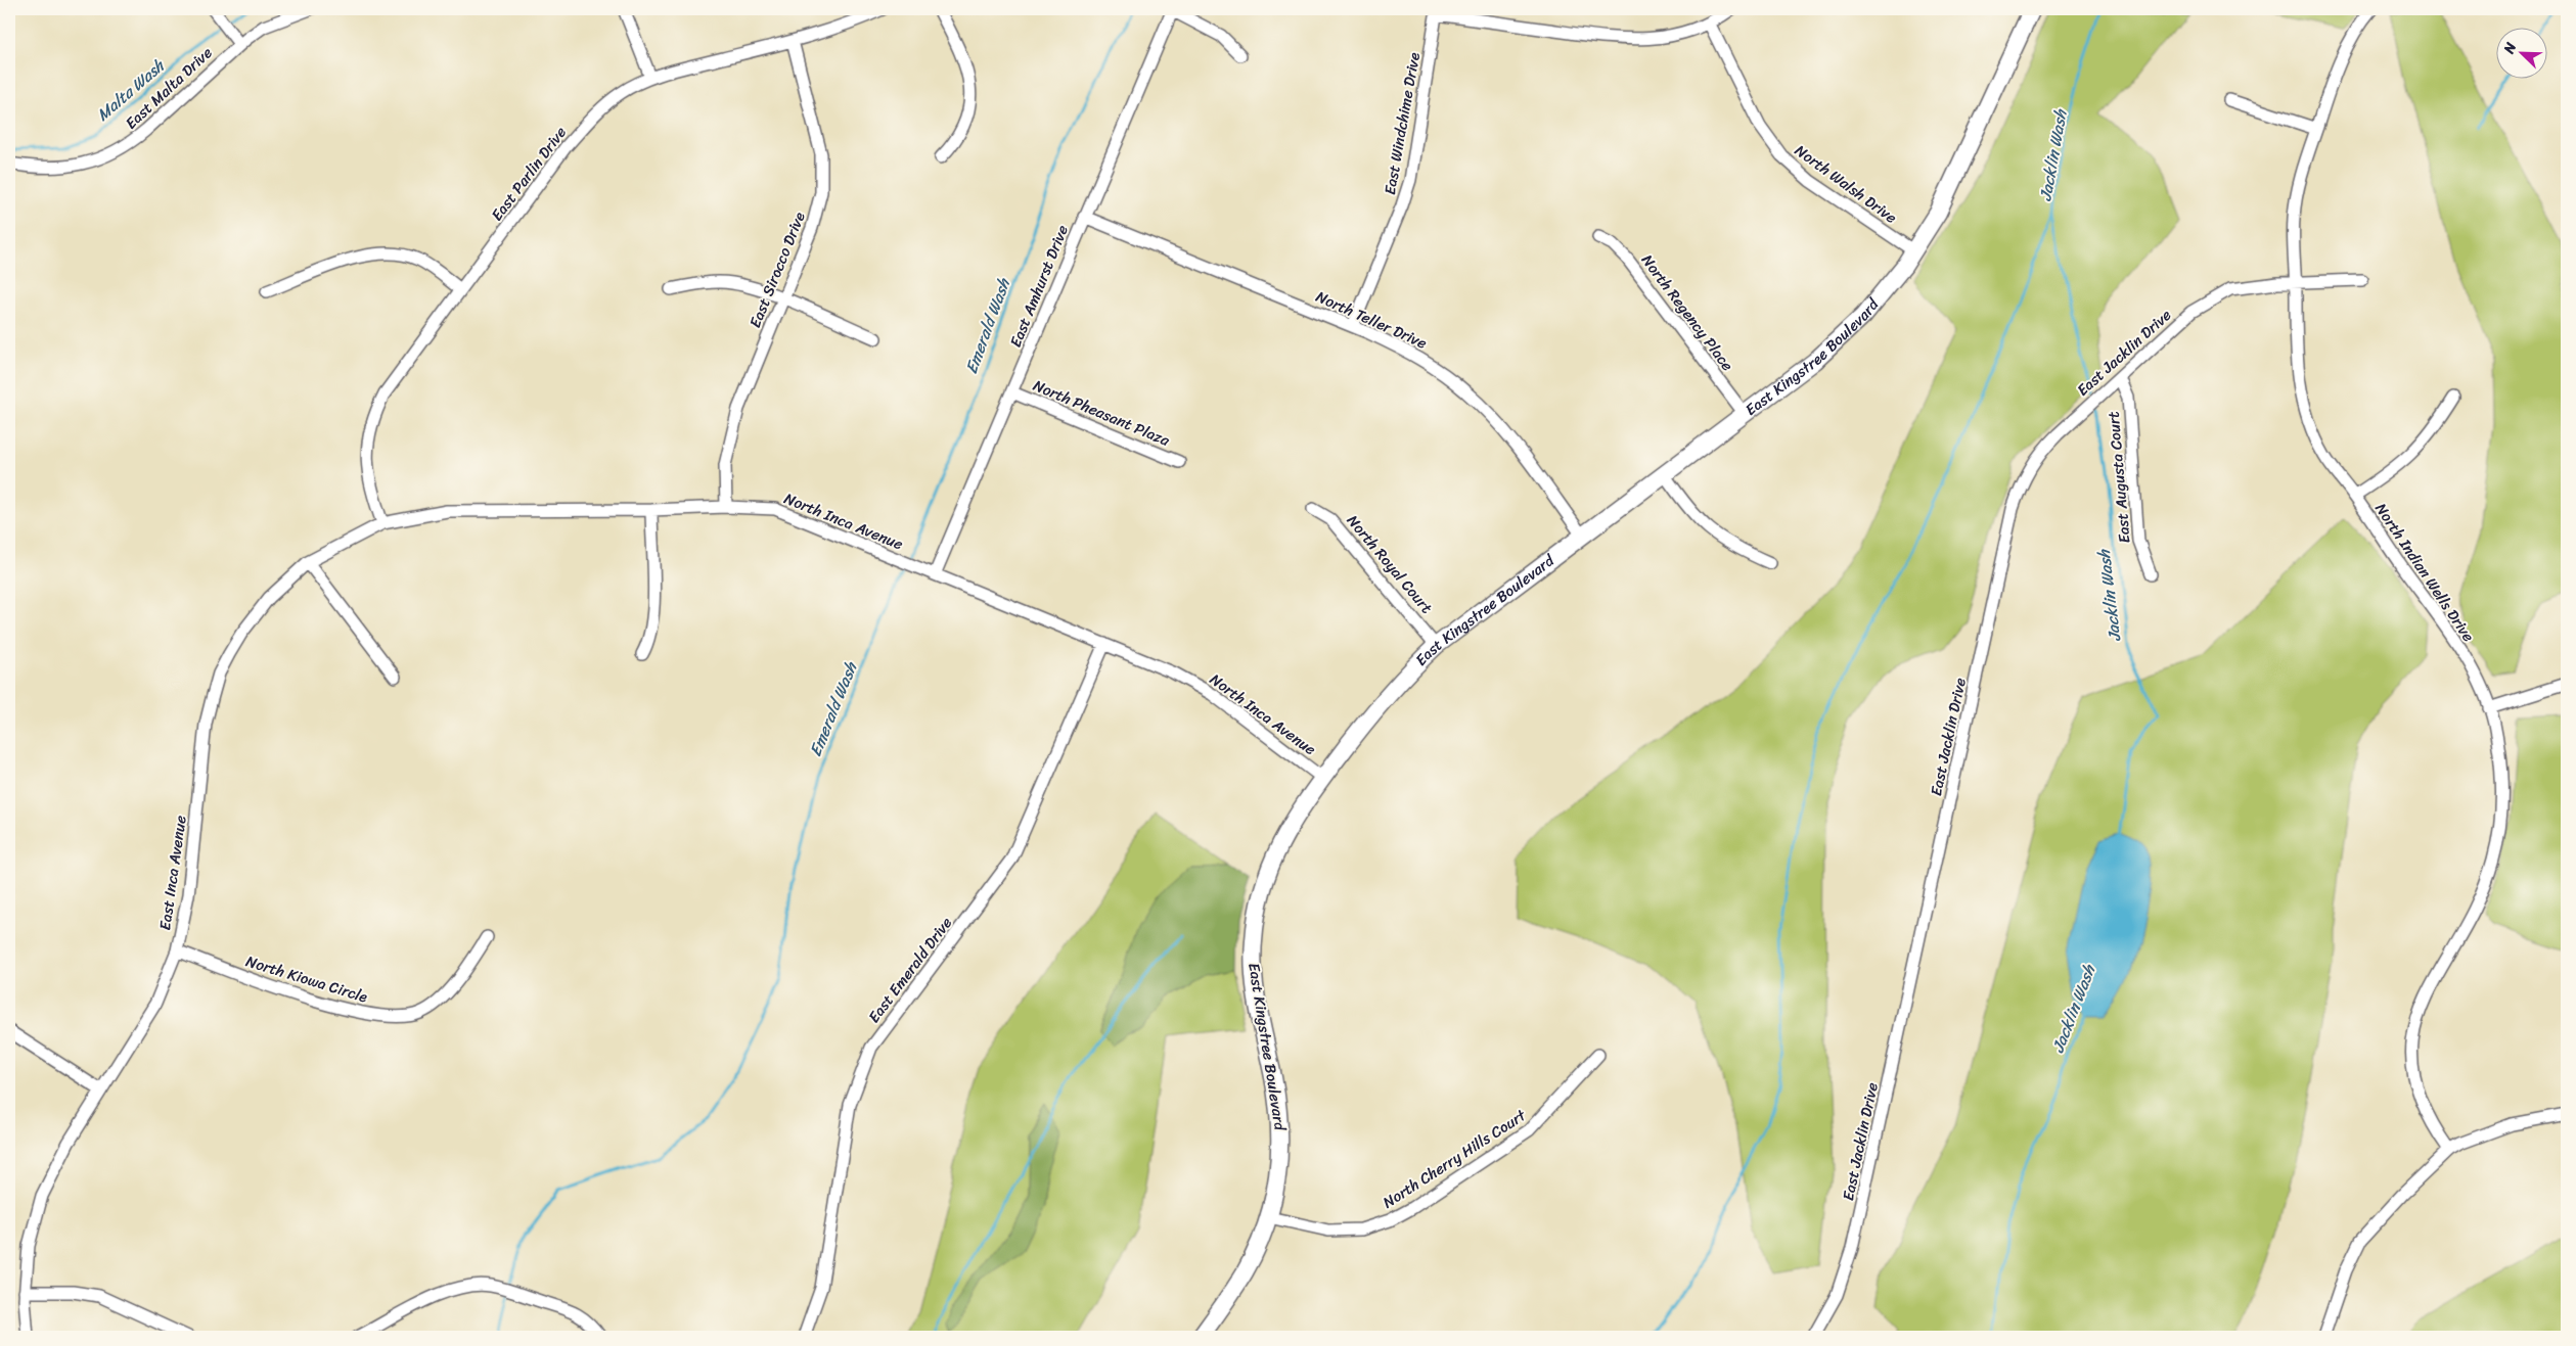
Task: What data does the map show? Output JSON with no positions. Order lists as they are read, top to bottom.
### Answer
{
  "streets": {
    "street": [
      "East Malta Drive",
      "East Windchime Drive",
      "East Parlin Drive",
      "North Walsh Drive",
      "East Sirocco Drive",
      "East Amhurst Drive",
      "North Regency Place",
      "North Teller Drive",
      "East Jacklin Drive",
      "East Kingstree Boulevard",
      "North Pheasant Plaza",
      "East Augusta Court",
      "North Inca Avenue",
      "North Royal Court",
      "North Indian Wells Drive",
      "East Inca Avenue",
      "East Emerald Drive",
      "North Kiowa Circle",
      "North Cherry Hills Court"
    ]
  },
  "crossings": [
    ["East Windchime Drive", "North Teller Drive"],
    ["East Parlin Drive", "East Sirocco Drive"],
    ["East Parlin Drive", "North Inca Avenue"],
    ["North Walsh Drive", "East Kingstree Boulevard"],
    ["East Sirocco Drive", "North Inca Avenue"],
    ["East Amhurst Drive", "North Teller Drive"],
    ["East Amhurst Drive", "North Pheasant Plaza"],
    ["East Amhurst Drive", "North Inca Avenue"],
    ["North Regency Place", "East Kingstree Boulevard"],
    ["North Teller Drive", "East Kingstree Boulevard"],
    ["East Jacklin Drive", "East Augusta Court"],
    ["East Jacklin Drive", "North Indian Wells Drive"],
    ["East Kingstree Boulevard", "North Inca Avenue"],
    ["East Kingstree Boulevard", "North Royal Court"],
    ["East Kingstree Boulevard", "North Cherry Hills Court"],
    ["North Inca Avenue", "East Inca Avenue"],
    ["North Inca Avenue", "East Emerald Drive"],
    ["East Inca Avenue", "North Kiowa Circle"]
  ],
  "water": ["Malta Wash", "Jacklin Wash", "Emerald Wash"],
  "north": "top left"
}
